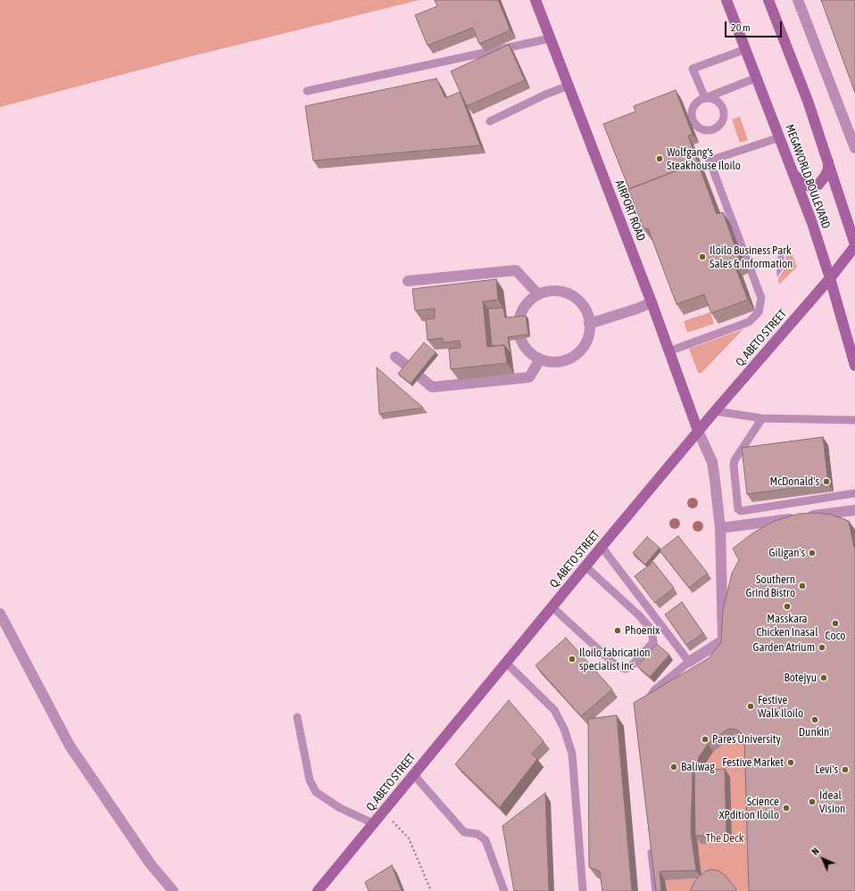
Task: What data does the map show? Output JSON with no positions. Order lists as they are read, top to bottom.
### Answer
{
  "streets": {
    "main road": ["MEGAWORLD BOULEVARD", "AIRPORT ROAD", "Q. ABETO STREET"]
  },
  "crossings": [
    ["MEGAWORLD BOULEVARD", "Q. ABETO STREET"],
    ["AIRPORT ROAD", "Q. ABETO STREET"]
  ],
  "parks": ["The Deck"],
  "places": [
    "Wolfgang's Steakhouse Iloilo",
    "Iloilo Business Park Sales & Information",
    "McDonald's",
    "Giligan's",
    "Southern Grind Bistro",
    "Masskara Chicken Inasal",
    "Coco",
    "Phoenix",
    "Garden Atrium",
    "Iloilo fabrication specialist inc",
    "Botejyu",
    "Festive Walk Iloilo",
    "Dunkin'",
    "Pares University",
    "Festive Market",
    "Baliwag",
    "Levi's",
    "Ideal Vision",
    "Science XPdition Iloilo"
  ],
  "scale_bar": "20 m",
  "north": "top left"
}
